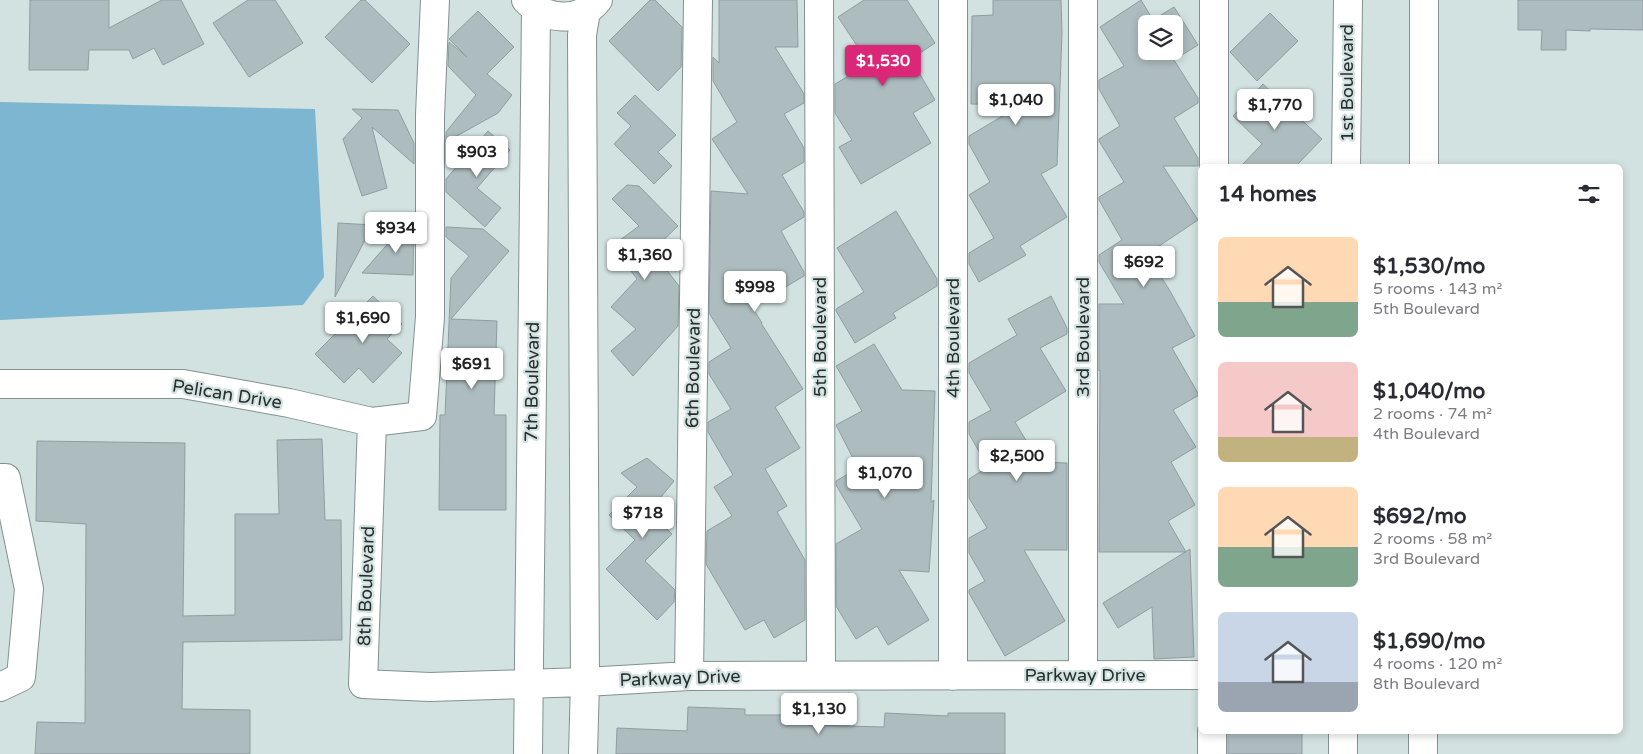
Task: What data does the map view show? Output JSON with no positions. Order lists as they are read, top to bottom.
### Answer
{
  "streets": {
    "street": [
      "1st Boulevard",
      "5th Boulevard",
      "3rd Boulevard",
      "4th Boulevard",
      "6th Boulevard",
      "7th Boulevard",
      "Pelican Drive",
      "8th Boulevard",
      "Parkway Drive"
    ]
  },
  "crossings": [
    ["5th Boulevard", "Parkway Drive"],
    ["3rd Boulevard", "Parkway Drive"],
    ["4th Boulevard", "Parkway Drive"],
    ["6th Boulevard", "Parkway Drive"],
    ["7th Boulevard", "Parkway Drive"],
    ["Pelican Drive", "8th Boulevard"],
    ["8th Boulevard", "Parkway Drive"]
  ],
  "page": {
    "price": [
      "$1,530",
      "$1,040",
      "$1,770",
      "$903",
      "$934",
      "$1,360",
      "$692",
      "$998",
      "$1,690",
      "$691",
      "$2,500",
      "$1,070",
      "$718",
      "$1,130"
    ],
    "heading": "14 homes",
    "list": [
      {
        "name": "$1,530/mo",
        "note": "5 rooms · 143 m² · 5th Boulevard"
      },
      {
        "name": "$1,040/mo",
        "note": "2 rooms · 74 m² · 4th Boulevard"
      },
      {
        "name": "$692/mo",
        "note": "2 rooms · 58 m² · 3rd Boulevard"
      },
      {
        "name": "$1,690/mo",
        "note": "4 rooms · 120 m² · 8th Boulevard"
      }
    ]
  }
}
